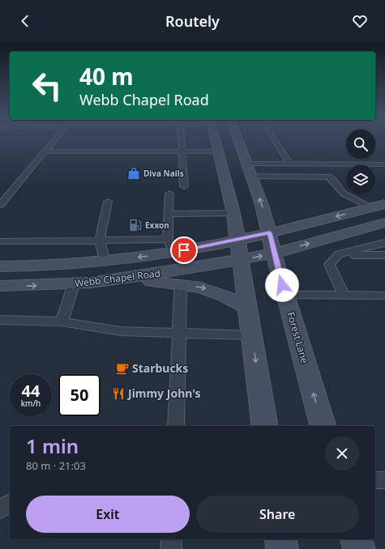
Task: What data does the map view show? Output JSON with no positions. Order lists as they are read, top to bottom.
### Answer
{
  "streets": {
    "main road": ["Webb Chapel Road", "Forest Lane"]
  },
  "crossings": [
    ["Webb Chapel Road", "Forest Lane"]
  ],
  "places": {
    "shop": ["Diva Nails"],
    "fuel station": ["Exxon"],
    "cafe": ["Starbucks"],
    "restaurant": ["Jimmy John's"]
  },
  "page": {
    "header": "Routely",
    "turn": ["40 m", "Webb Chapel Road"],
    "speed": "44 km/h",
    "limit": "50",
    "heading": ["1 min", "80 m · 21:03"],
    "buttons": ["Exit", "Share"]
  }
}
